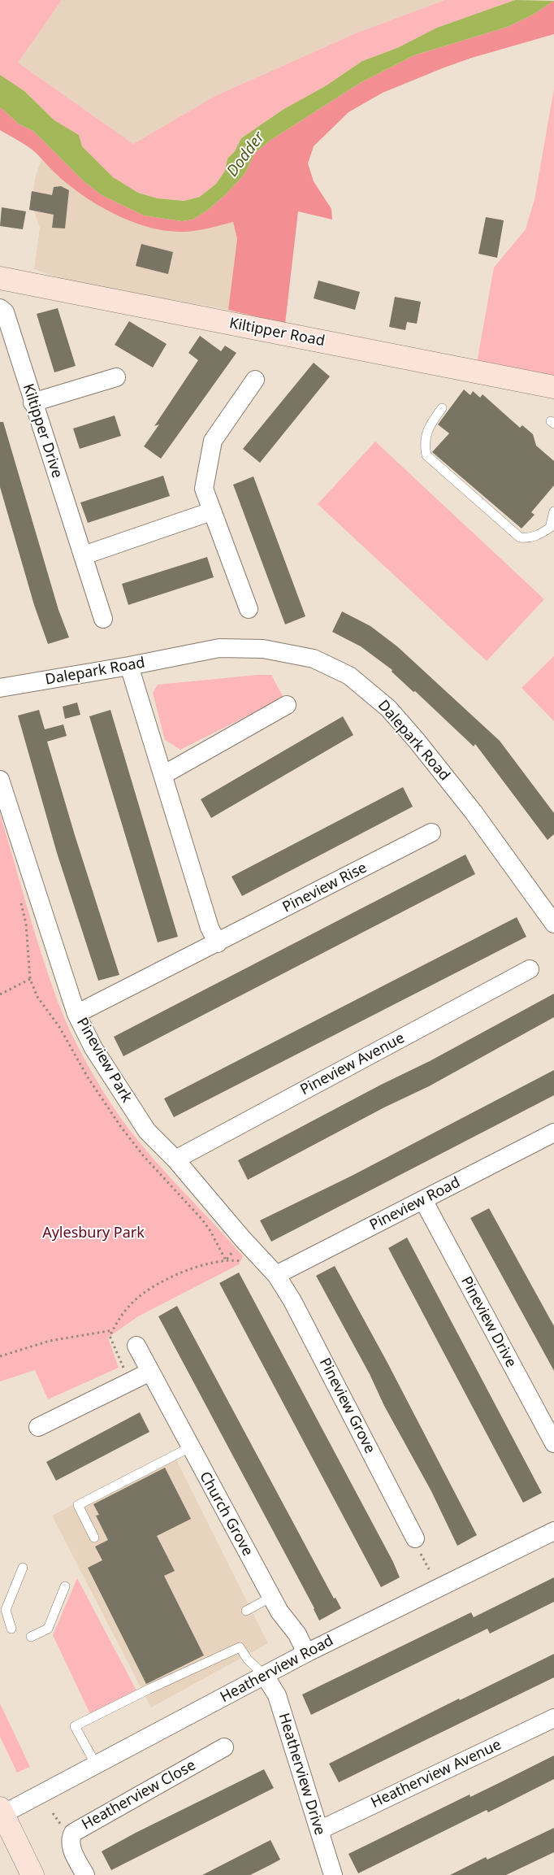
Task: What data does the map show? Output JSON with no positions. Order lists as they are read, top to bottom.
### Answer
{
  "streets": {
    "street": [
      "Kiltipper Road",
      "Kiltipper Drive",
      "Dalepark Road",
      "Pineview Rise",
      "Pineview Park",
      "Pineview Avenue",
      "Pineview Road",
      "Pineview Drive",
      "Pineview Grove",
      "Church Grove",
      "Heatherview Road",
      "Heatherview Drive",
      "Heatherview Avenue",
      "Heatherview Close"
    ]
  },
  "crossings": [
    ["Pineview Rise", "Pineview Park"],
    ["Pineview Park", "Pineview Avenue"],
    ["Pineview Park", "Pineview Road"],
    ["Pineview Park", "Pineview Grove"],
    ["Pineview Road", "Pineview Drive"],
    ["Pineview Road", "Pineview Grove"],
    ["Church Grove", "Heatherview Road"],
    ["Heatherview Road", "Heatherview Drive"],
    ["Heatherview Drive", "Heatherview Avenue"]
  ],
  "water": ["Dodder"],
  "parks": ["Aylesbury Park"]
}
